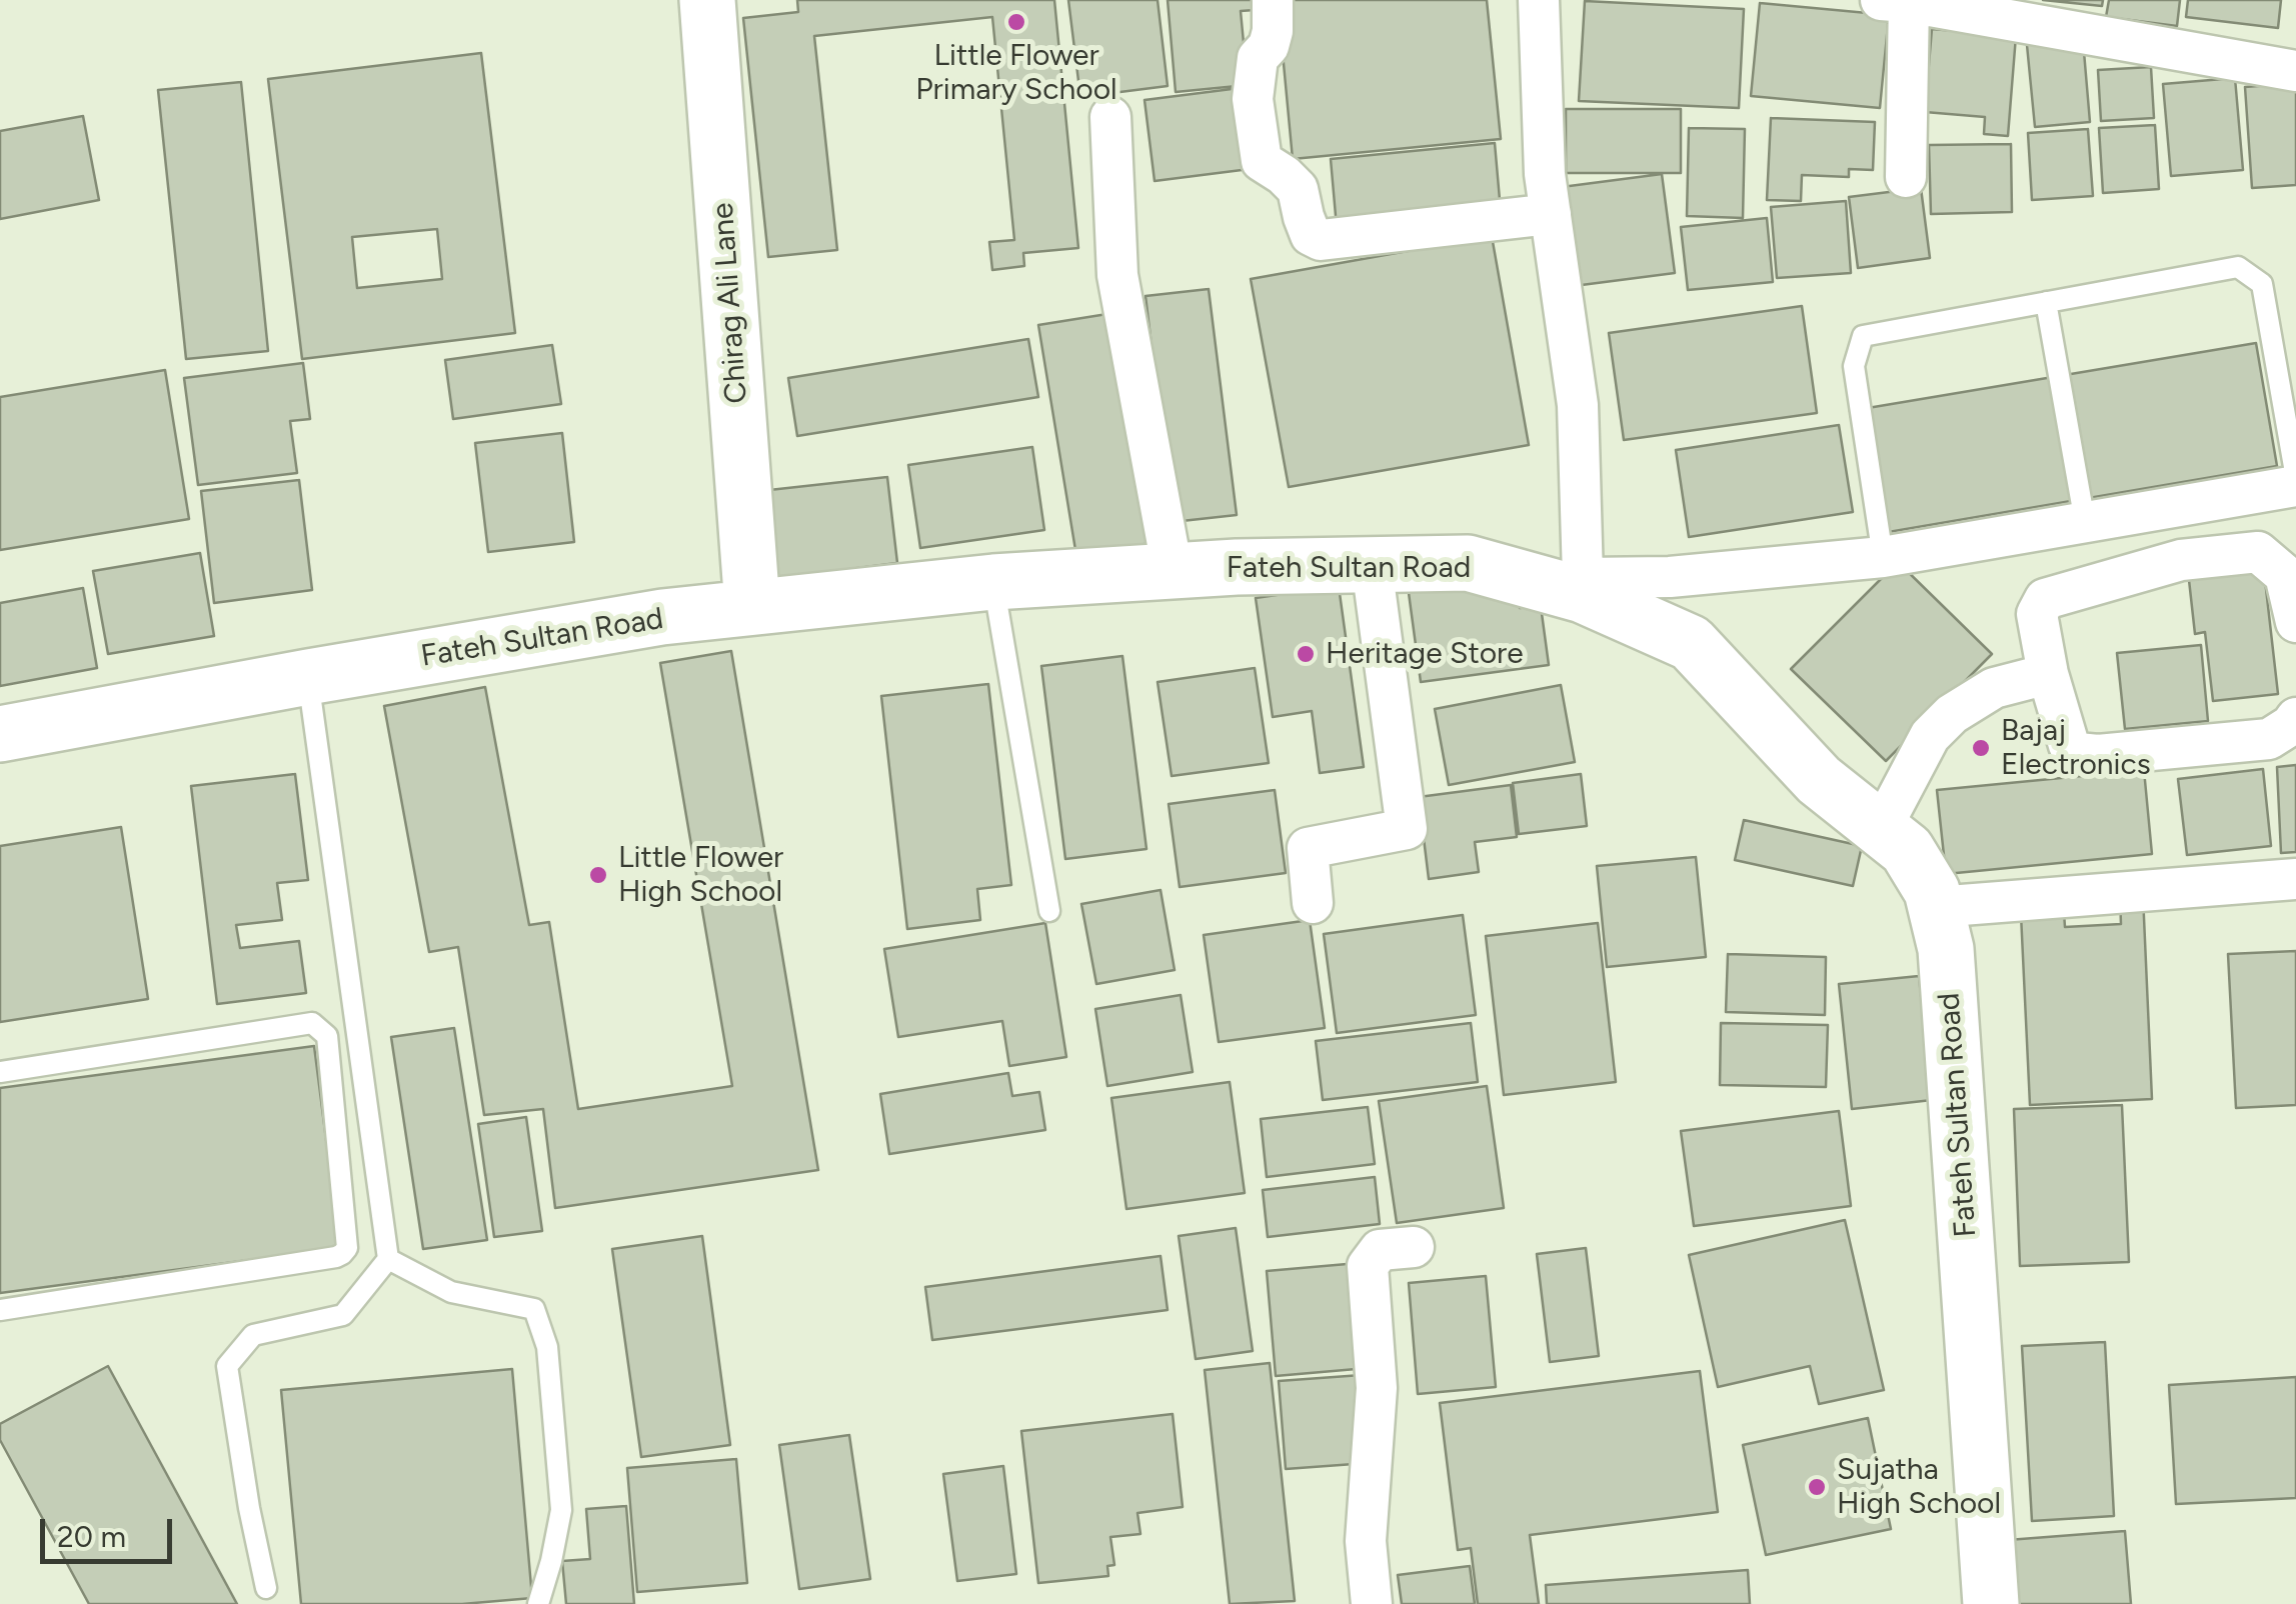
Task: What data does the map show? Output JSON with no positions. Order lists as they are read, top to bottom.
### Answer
{
  "streets": {
    "street": ["Chirag Ali Lane", "Fateh Sultan Road"]
  },
  "crossings": [
    ["Chirag Ali Lane", "Fateh Sultan Road"]
  ],
  "places": [
    "Little Flower Primary School",
    "Heritage Store",
    "Bajaj Electronics",
    "Little Flower High School",
    "Sujatha High School"
  ],
  "scale_bar": "20 m"
}
